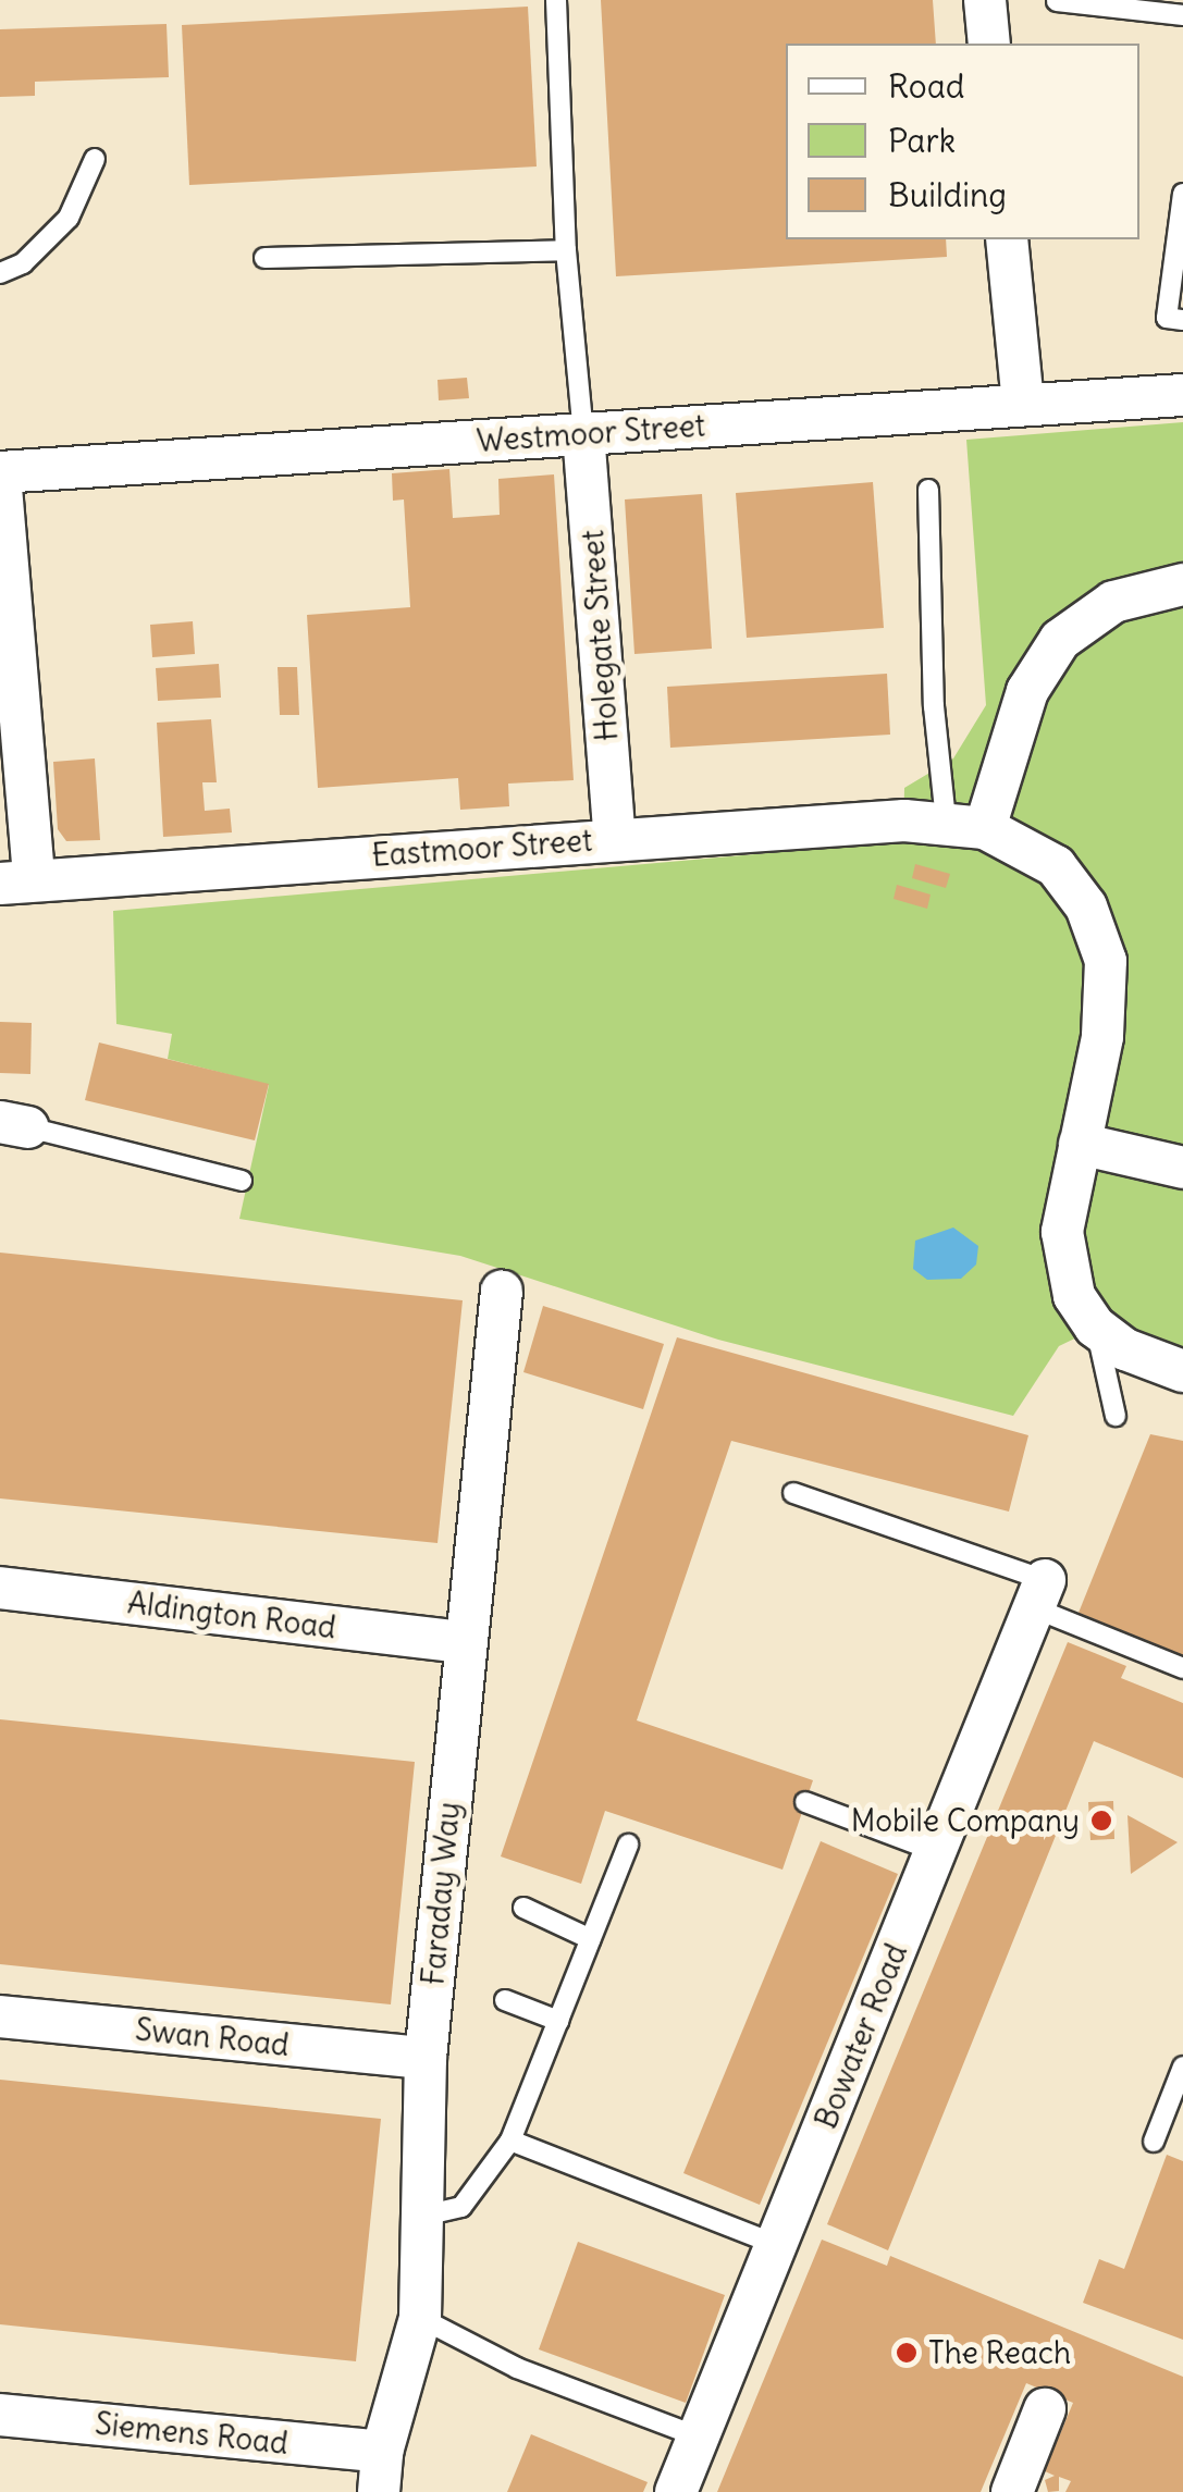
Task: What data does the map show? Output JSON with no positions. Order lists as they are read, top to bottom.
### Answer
{
  "streets": {
    "street": [
      "Westmoor Street",
      "Holegate Street",
      "Eastmoor Street",
      "Aldington Road",
      "Faraday Way",
      "Bowater Road",
      "Swan Road",
      "Siemens Road"
    ]
  },
  "crossings": [
    ["Westmoor Street", "Holegate Street"],
    ["Holegate Street", "Eastmoor Street"],
    ["Aldington Road", "Faraday Way"],
    ["Faraday Way", "Swan Road"],
    ["Faraday Way", "Siemens Road"]
  ],
  "places": ["Mobile Company", "The Reach"],
  "legend": ["Road", "Park", "Building"]
}
